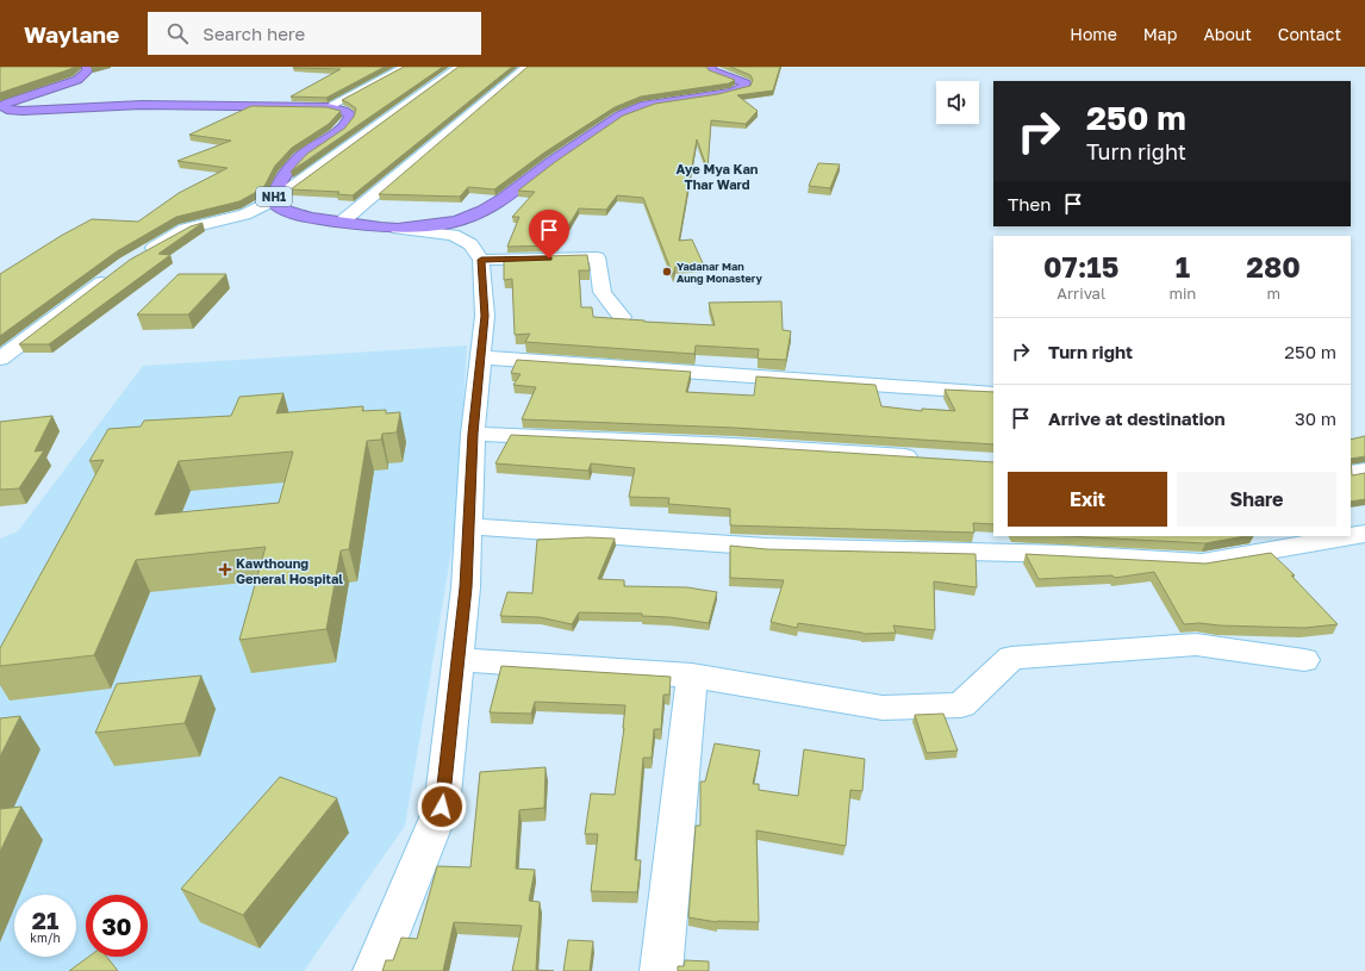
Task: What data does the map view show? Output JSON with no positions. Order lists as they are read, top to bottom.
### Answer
{
  "streets": {
    "highway": ["NH1"]
  },
  "districts": ["Aye Mya Kan Thar Ward"],
  "places": {
    "other": ["Yadanar Man Aung Monastery"],
    "health": ["Kawthoung General Hospital"]
  },
  "page": {
    "header": "Waylane",
    "search": "Search here",
    "nav": [
      "Home",
      "Map",
      "About",
      "Contact"
    ],
    "turn": ["250 m", "Turn right"],
    "then": "Then",
    "eta": [
      "07:15",
      "Arrival",
      "1",
      "min",
      "280",
      "m"
    ],
    "list": [
      {
        "name": "Turn right",
        "value": "250 m"
      },
      {
        "name": "Arrive at destination",
        "value": "30 m"
      }
    ],
    "buttons": ["Exit", "Share"],
    "speed": "21 km/h",
    "limit": "30"
  }
}
